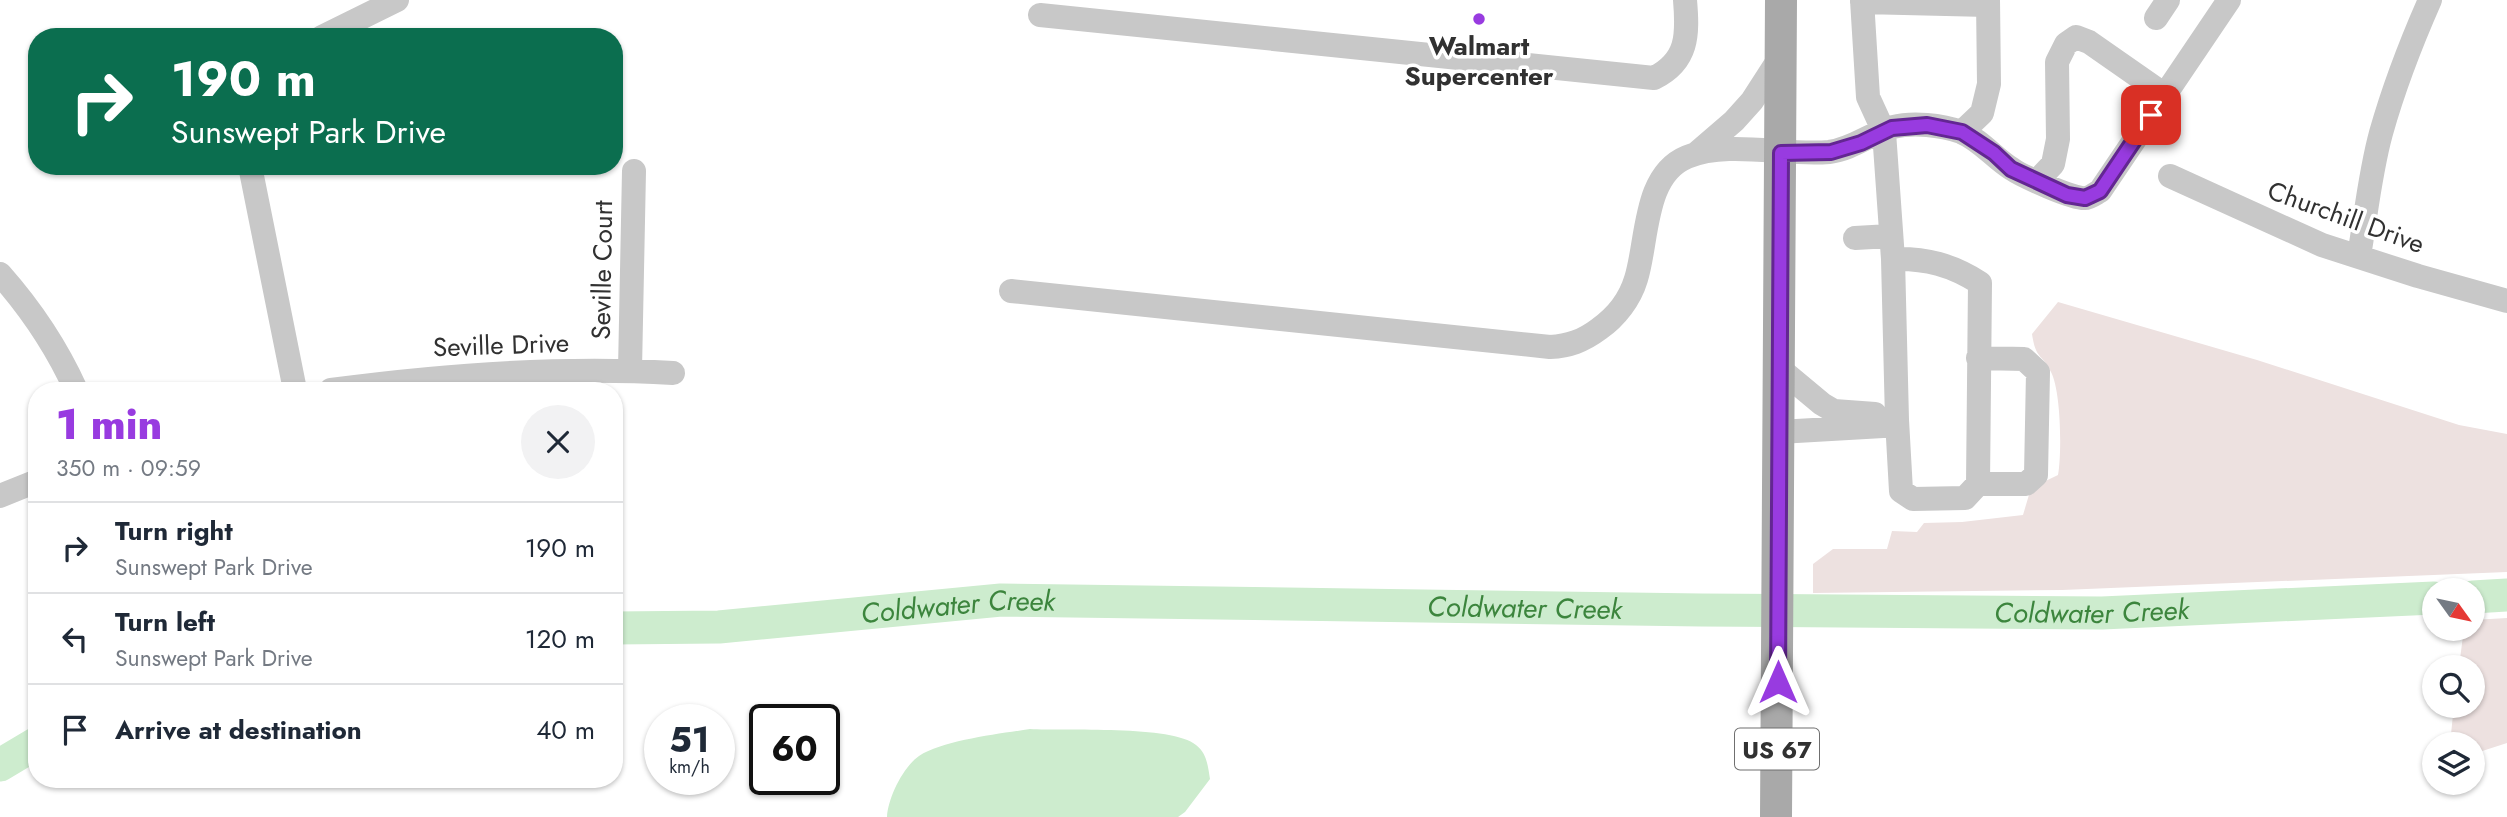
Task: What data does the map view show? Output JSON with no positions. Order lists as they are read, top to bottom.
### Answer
{
  "streets": {
    "main road": ["US 67"],
    "street": ["Churchill Drive", "Seville Court", "Seville Drive"]
  },
  "crossings": [
    ["Seville Court", "Seville Drive"]
  ],
  "water": ["Coldwater Creek"],
  "places": ["Walmart Supercenter"],
  "north": "bottom right",
  "page": {
    "turn": ["190 m", "Sunswept Park Drive"],
    "heading": ["1 min", "350 m · 09:59"],
    "list": [
      {
        "name": "Turn right",
        "note": "Sunswept Park Drive",
        "value": "190 m"
      },
      {
        "name": "Turn left",
        "note": "Sunswept Park Drive",
        "value": "120 m"
      },
      {
        "name": "Arrive at destination",
        "value": "40 m"
      }
    ],
    "speed": "51 km/h",
    "limit": "60"
  }
}
